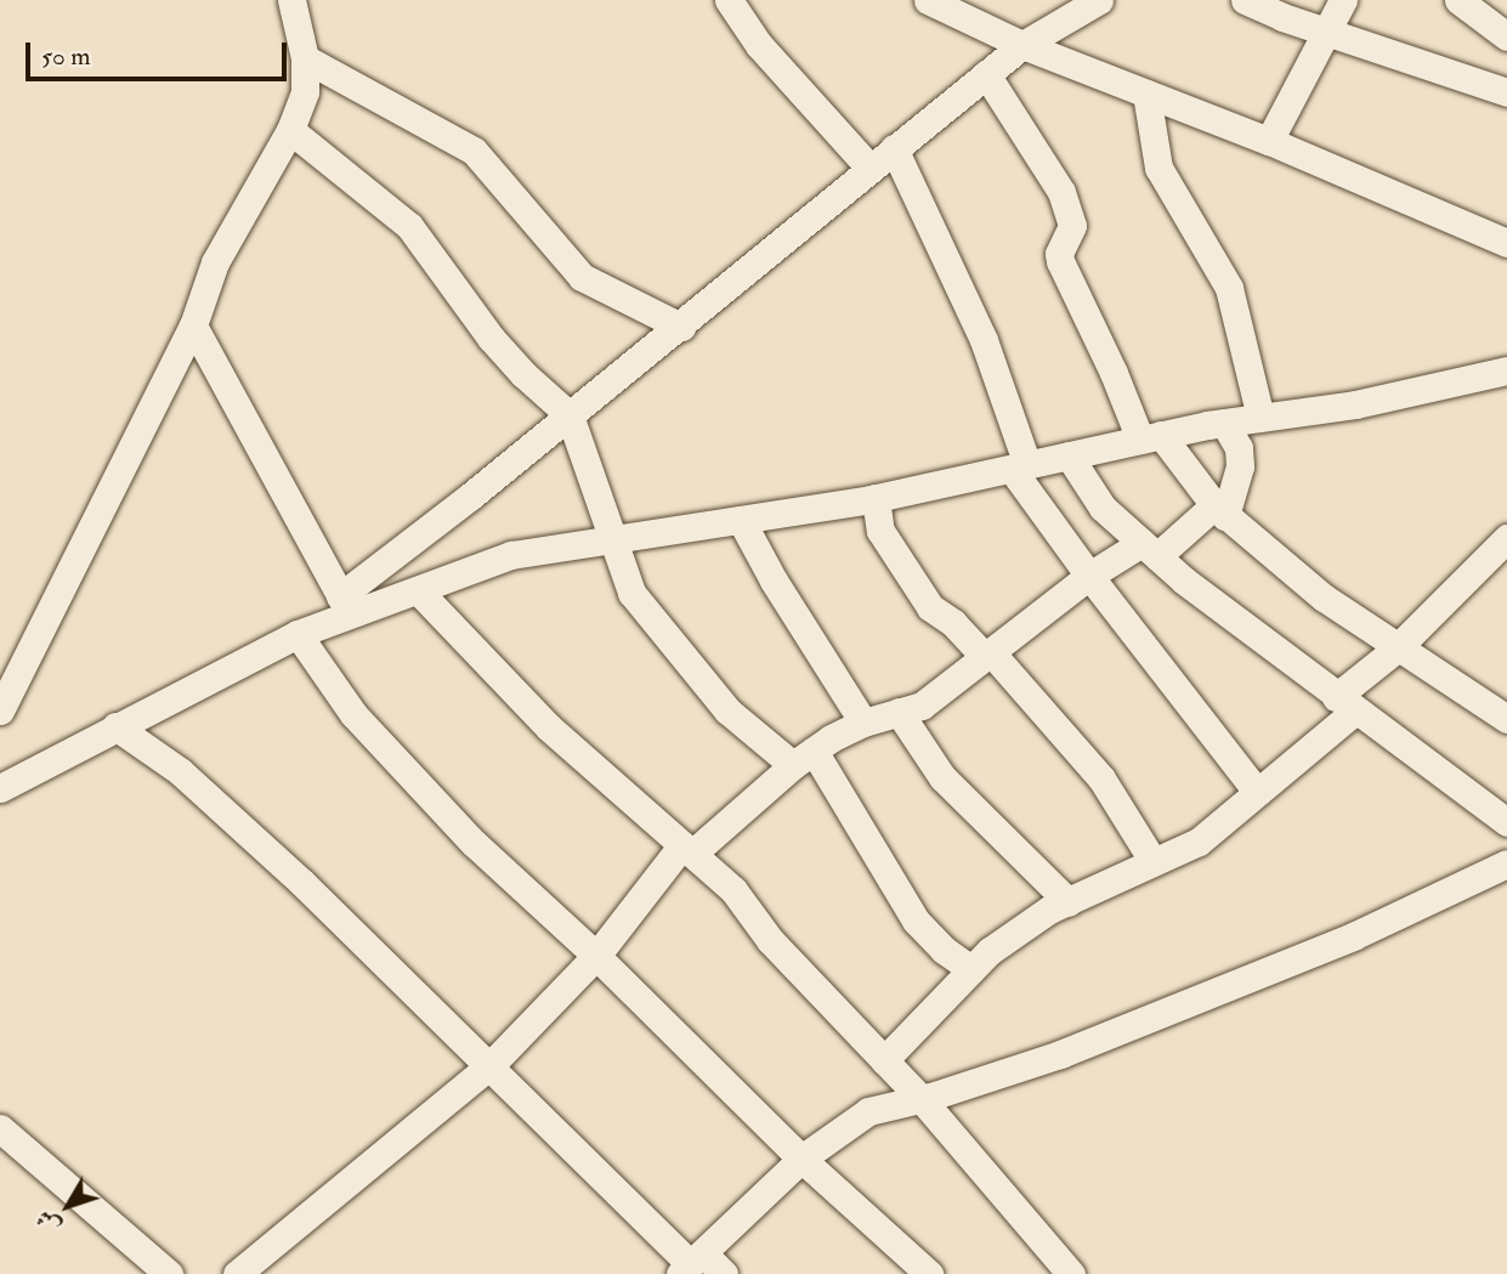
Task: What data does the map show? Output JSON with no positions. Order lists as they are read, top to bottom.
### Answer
{
  "scale_bar": "50 m",
  "north": "bottom left"
}
